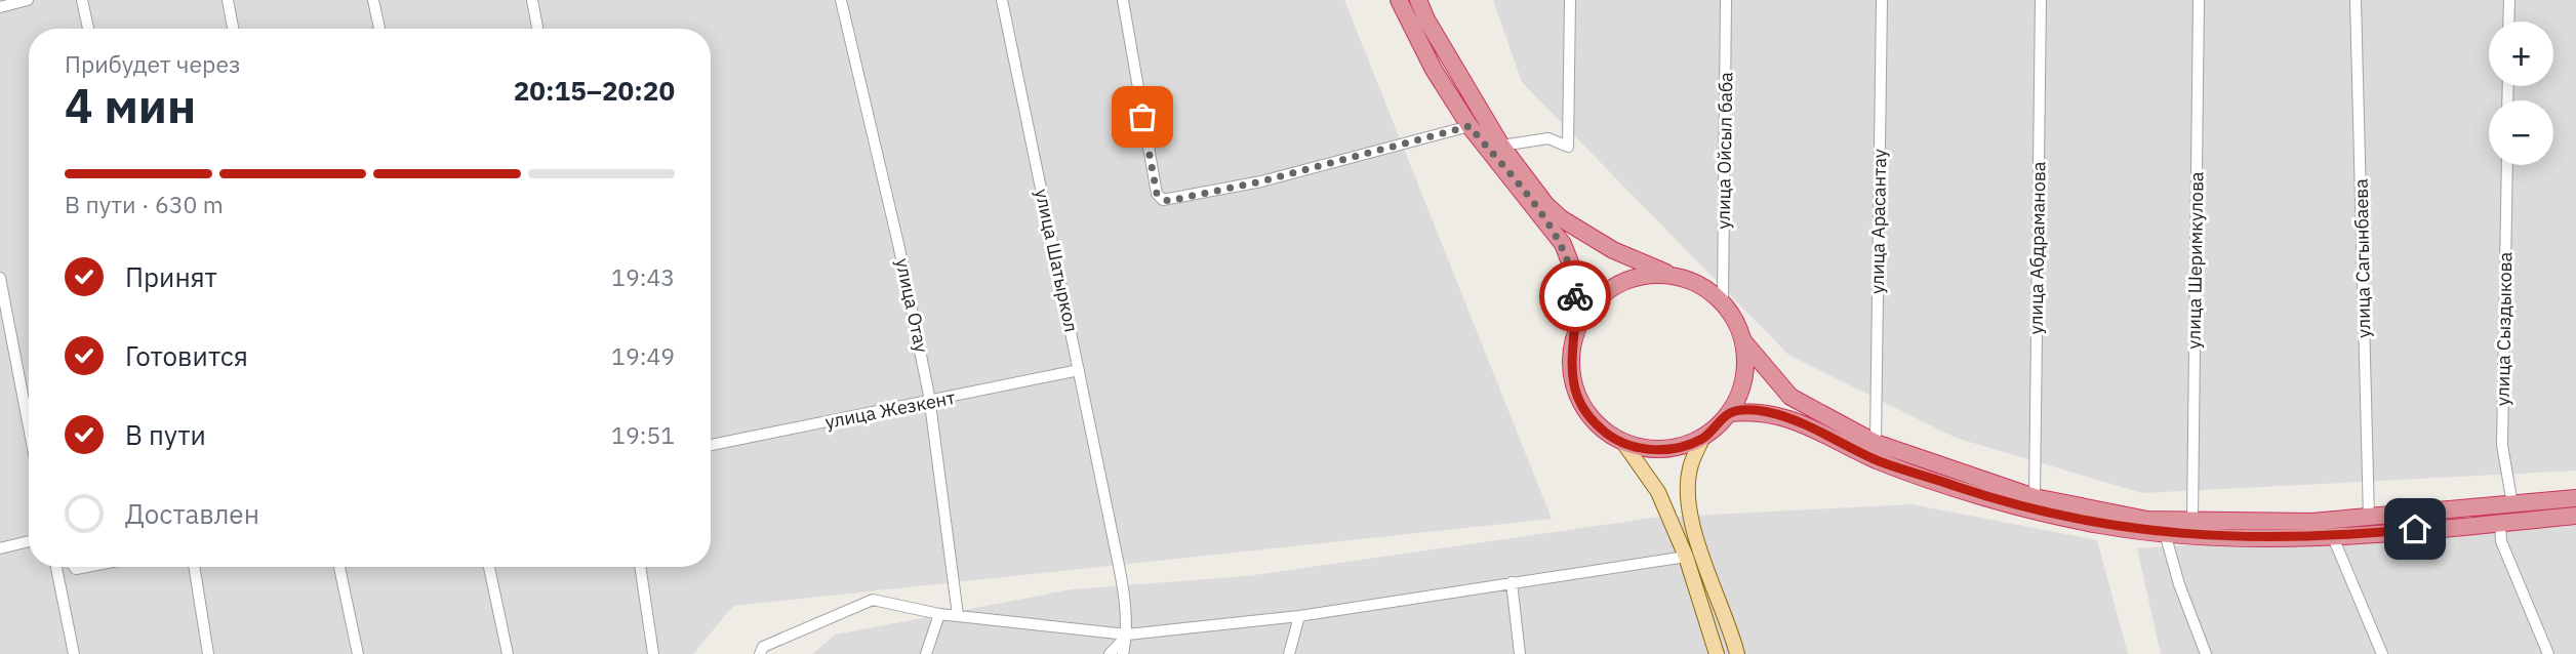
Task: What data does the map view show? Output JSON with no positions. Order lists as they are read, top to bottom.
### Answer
{
  "streets": {
    "street": [
      "улица Ойсыл баба",
      "улица Арасантау",
      "улица Абдраманова",
      "улица Сагынбаева",
      "улица Шатыркол",
      "улица Шеримкулова",
      "улица Отау",
      "улица Сыздыкова",
      "улица Жезкент"
    ]
  },
  "crossings": [
    ["улица Шатыркол", "улица Жезкент"],
    ["улица Отау", "улица Жезкент"]
  ],
  "page": {
    "map_buttons": ["+", "−"],
    "heading": ["4 мин", "Прибудет через", "20:15–20:20"],
    "bar": "В пути · 630 m",
    "list": [
      ["Принят", "19:43"],
      ["Готовится", "19:49"],
      ["В пути", "19:51"],
      "Доставлен"
    ]
  }
}
